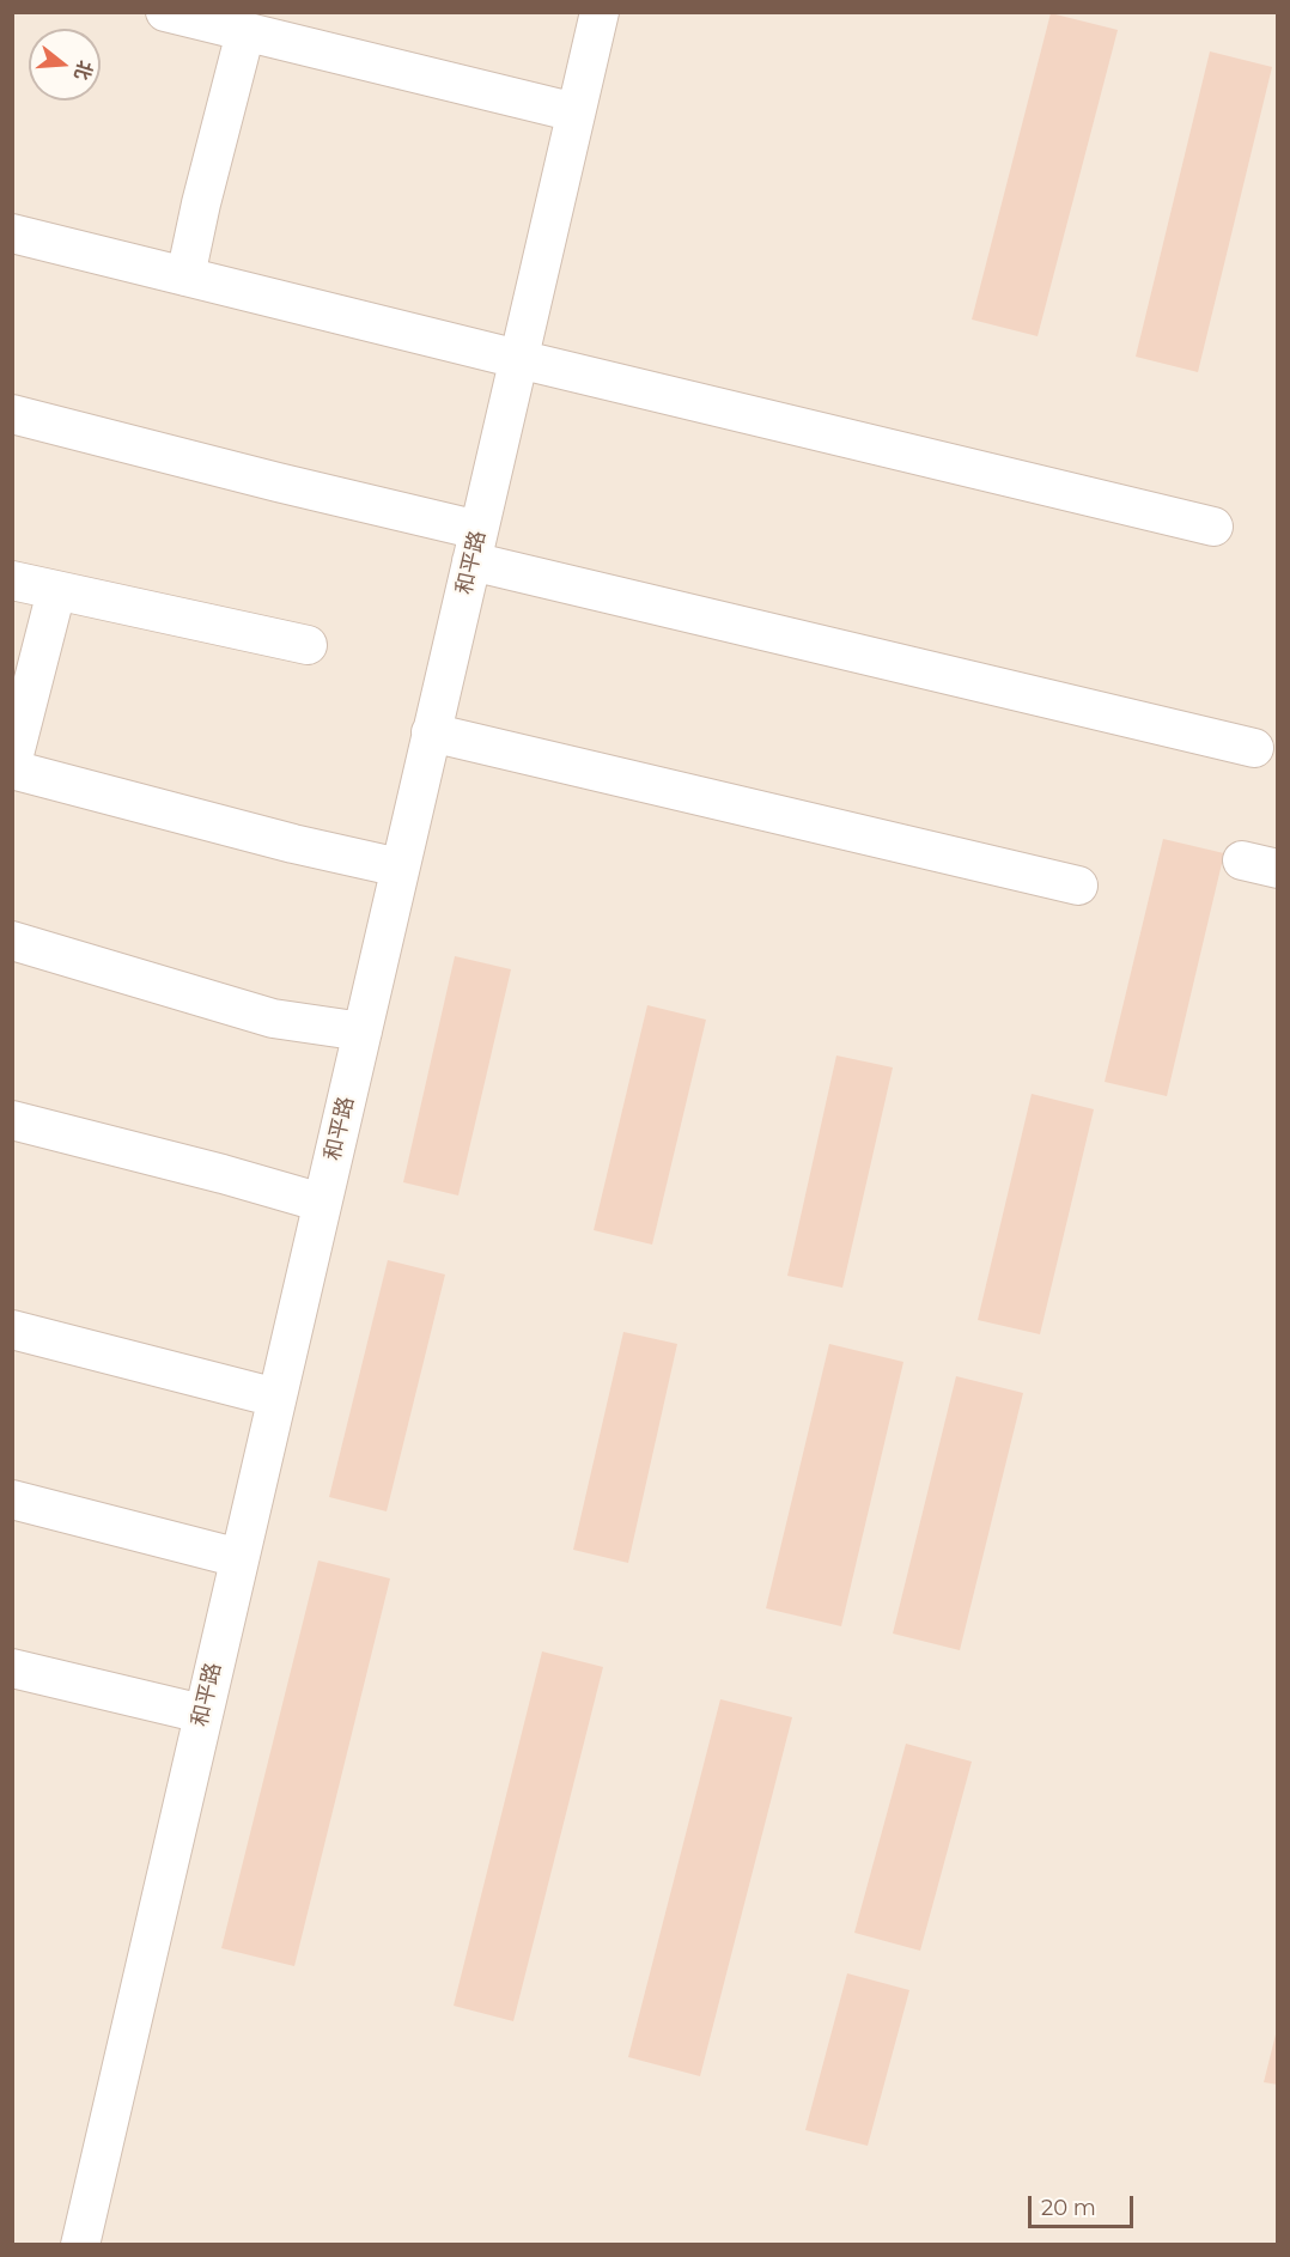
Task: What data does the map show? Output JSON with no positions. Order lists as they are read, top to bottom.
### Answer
{
  "streets": {
    "street": ["和平路"]
  },
  "scale_bar": "20 m",
  "north": "right"
}
